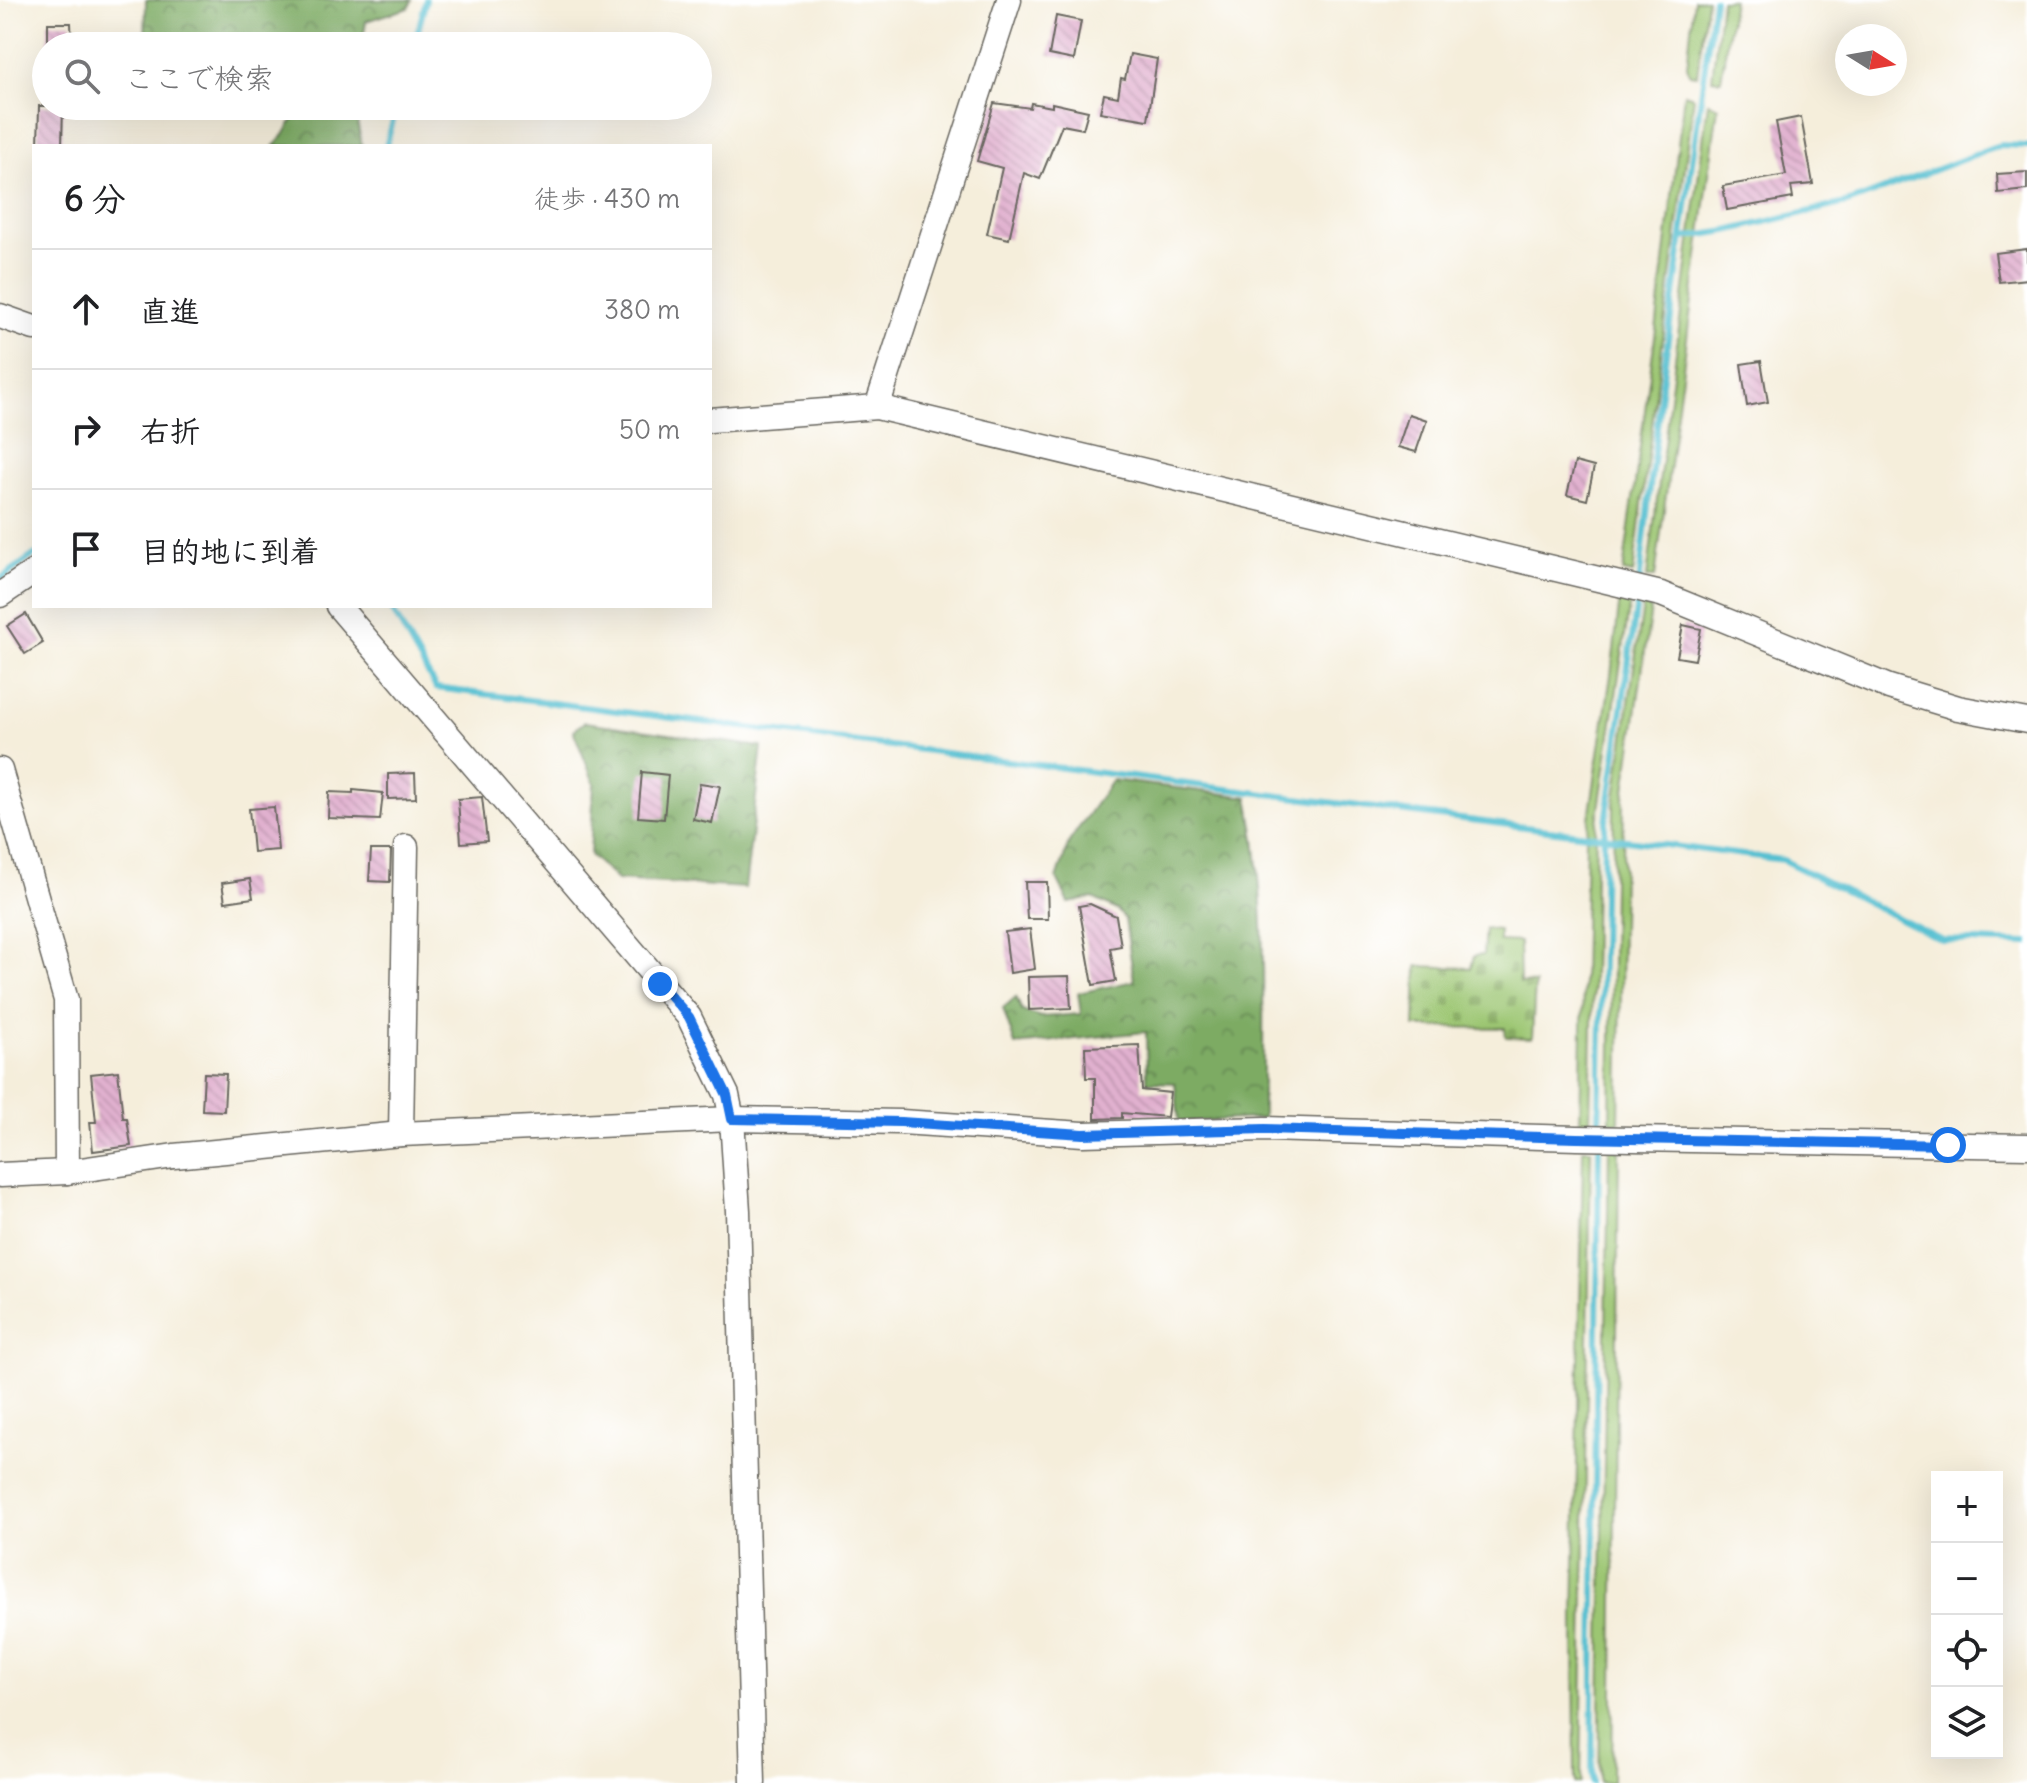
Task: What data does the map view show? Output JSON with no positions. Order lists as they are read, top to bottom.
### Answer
{
  "north": "right",
  "page": {
    "search": "ここで検索",
    "heading": ["6 分", "徒歩 · 430 m"],
    "list": [
      ["直進", "380 m"],
      ["右折", "50 m"],
      "目的地に到着"
    ],
    "map_buttons": ["+", "−"]
  }
}
